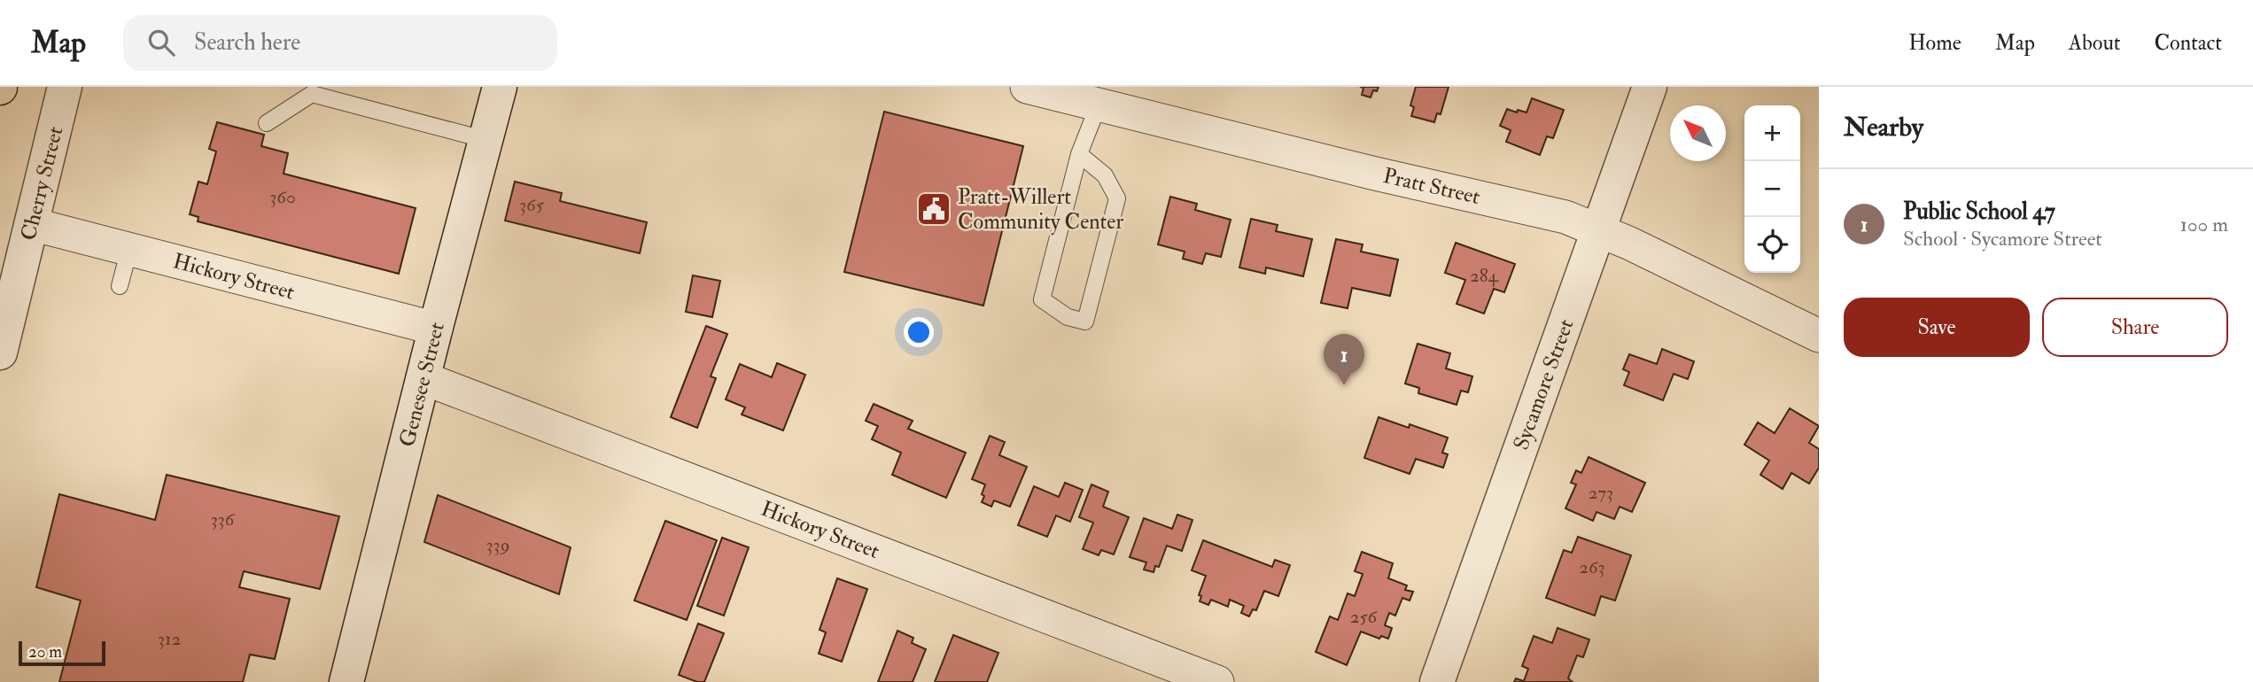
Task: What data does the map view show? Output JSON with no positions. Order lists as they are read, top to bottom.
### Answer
{
  "streets": {
    "street": [
      "Cherry Street",
      "Pratt Street",
      "Hickory Street",
      "Genesee Street",
      "Sycamore Street"
    ]
  },
  "crossings": [
    ["Cherry Street", "Hickory Street"],
    ["Pratt Street", "Sycamore Street"],
    ["Hickory Street", "Genesee Street"]
  ],
  "places": {
    "public building": ["Pratt-Willert Community Center"]
  },
  "house_numbers": [
    "360",
    "365",
    "284",
    "273",
    "336",
    "339",
    "263",
    "256",
    "312"
  ],
  "scale_bar": "20 m",
  "north": "top left",
  "page": {
    "header": "Map",
    "search": "Search here",
    "nav": [
      "Home",
      "Map",
      "About",
      "Contact"
    ],
    "heading": "Nearby",
    "map_buttons": ["+", "−"],
    "list": [
      {
        "mark": "1",
        "name": "Public School 47",
        "note": "School · Sycamore Street",
        "value": "100 m"
      }
    ],
    "buttons": ["Save", "Share"],
    "pins": "1",
    "scale": "20 m"
  }
}
